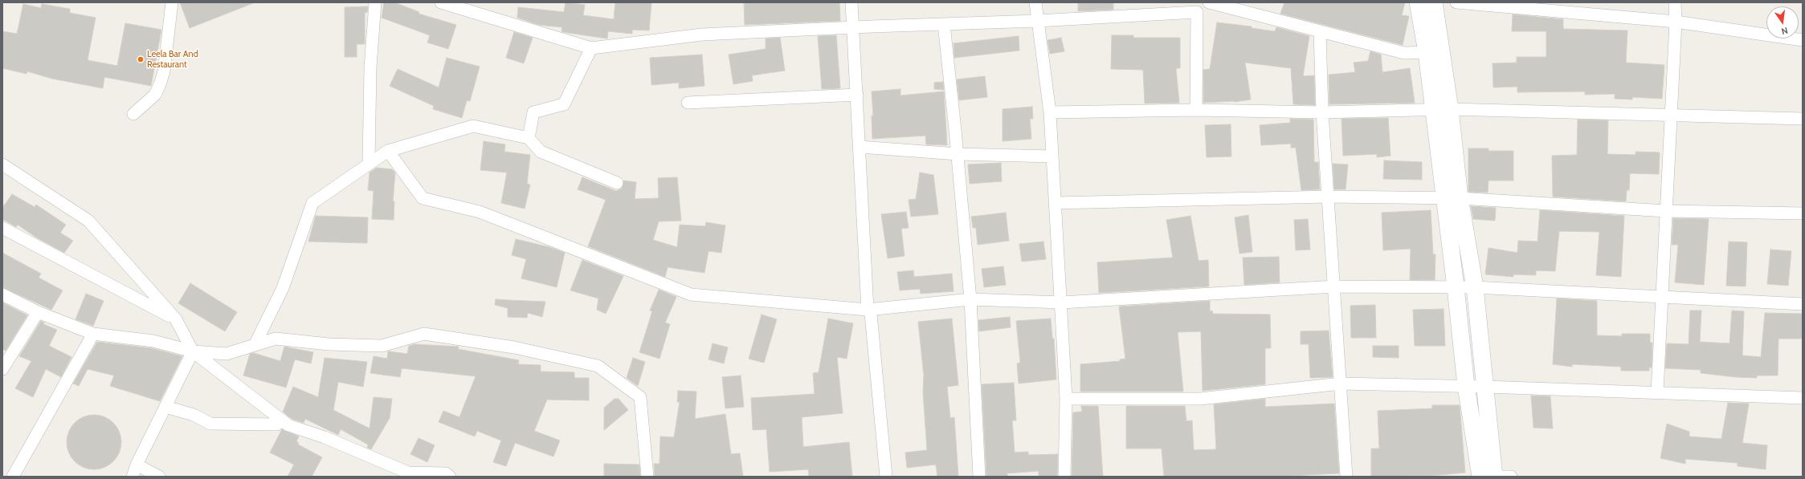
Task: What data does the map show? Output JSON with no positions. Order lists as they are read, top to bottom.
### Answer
{
  "places": ["Leela Bar And Restaurant"],
  "north": "bottom"
}
